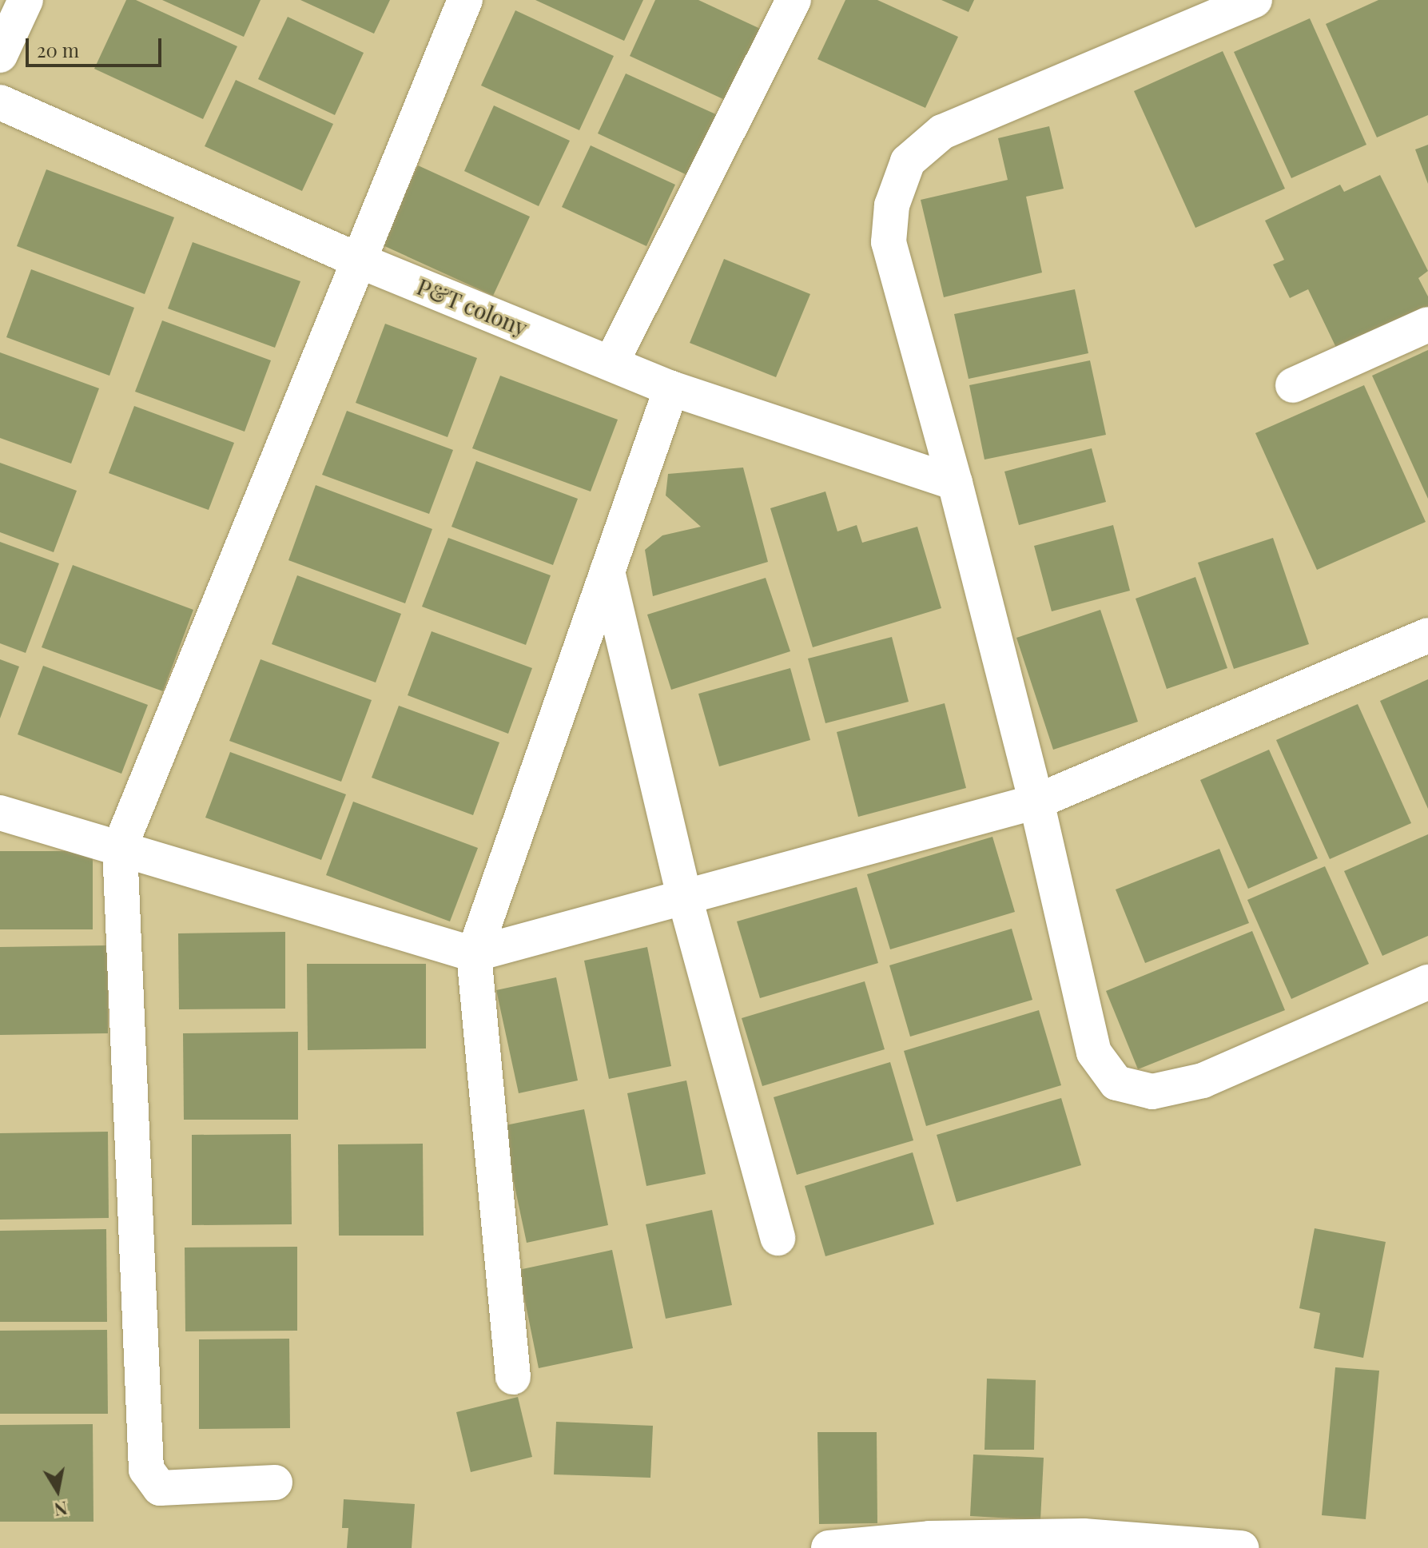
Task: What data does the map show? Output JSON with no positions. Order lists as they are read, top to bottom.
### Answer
{
  "streets": {
    "street": ["P&T colony"]
  },
  "scale_bar": "20 m",
  "north": "bottom"
}
